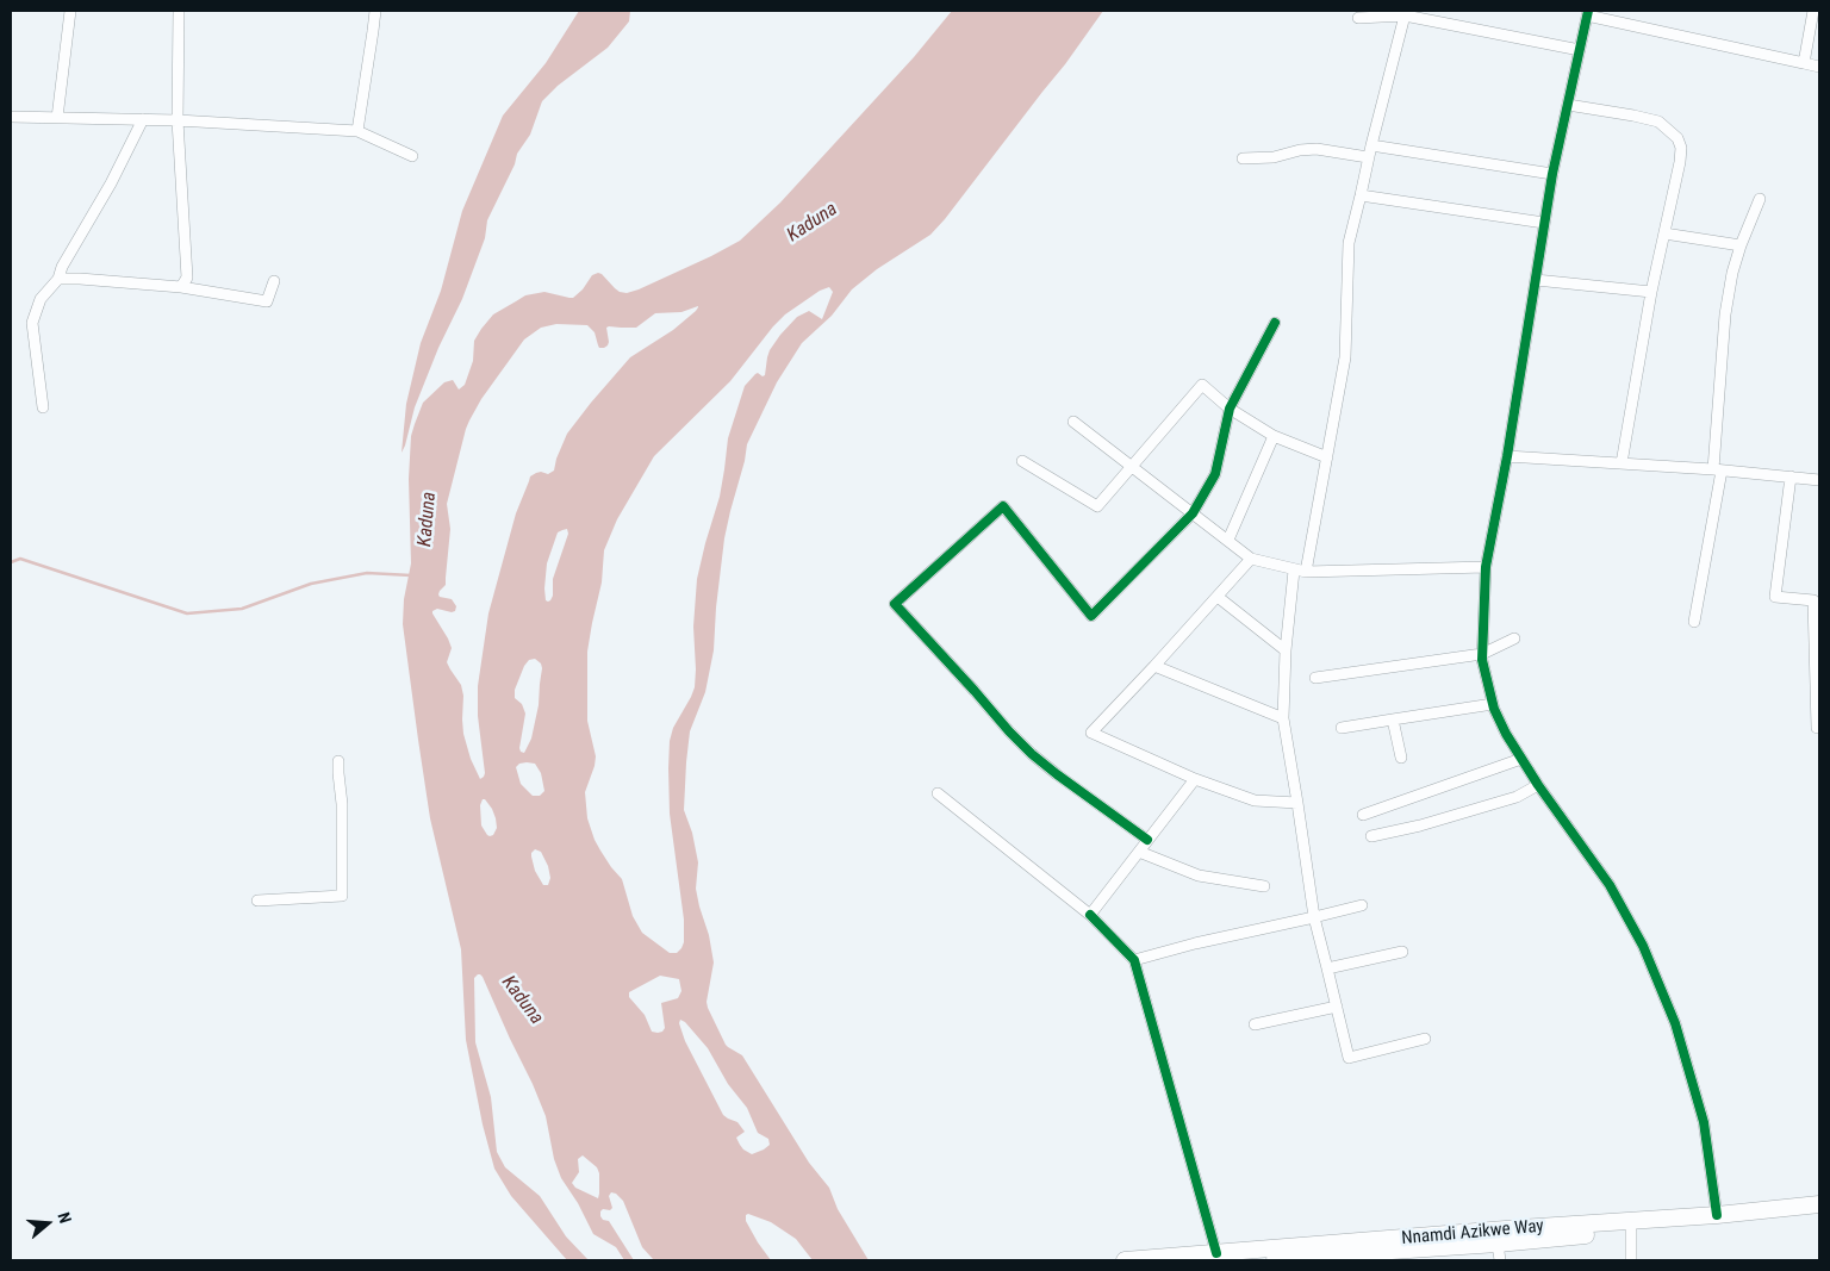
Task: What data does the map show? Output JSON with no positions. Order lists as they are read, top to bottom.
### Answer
{
  "streets": {
    "highway": ["Nnamdi Azikwe Way"]
  },
  "water": ["Kaduna"],
  "north": "right"
}
